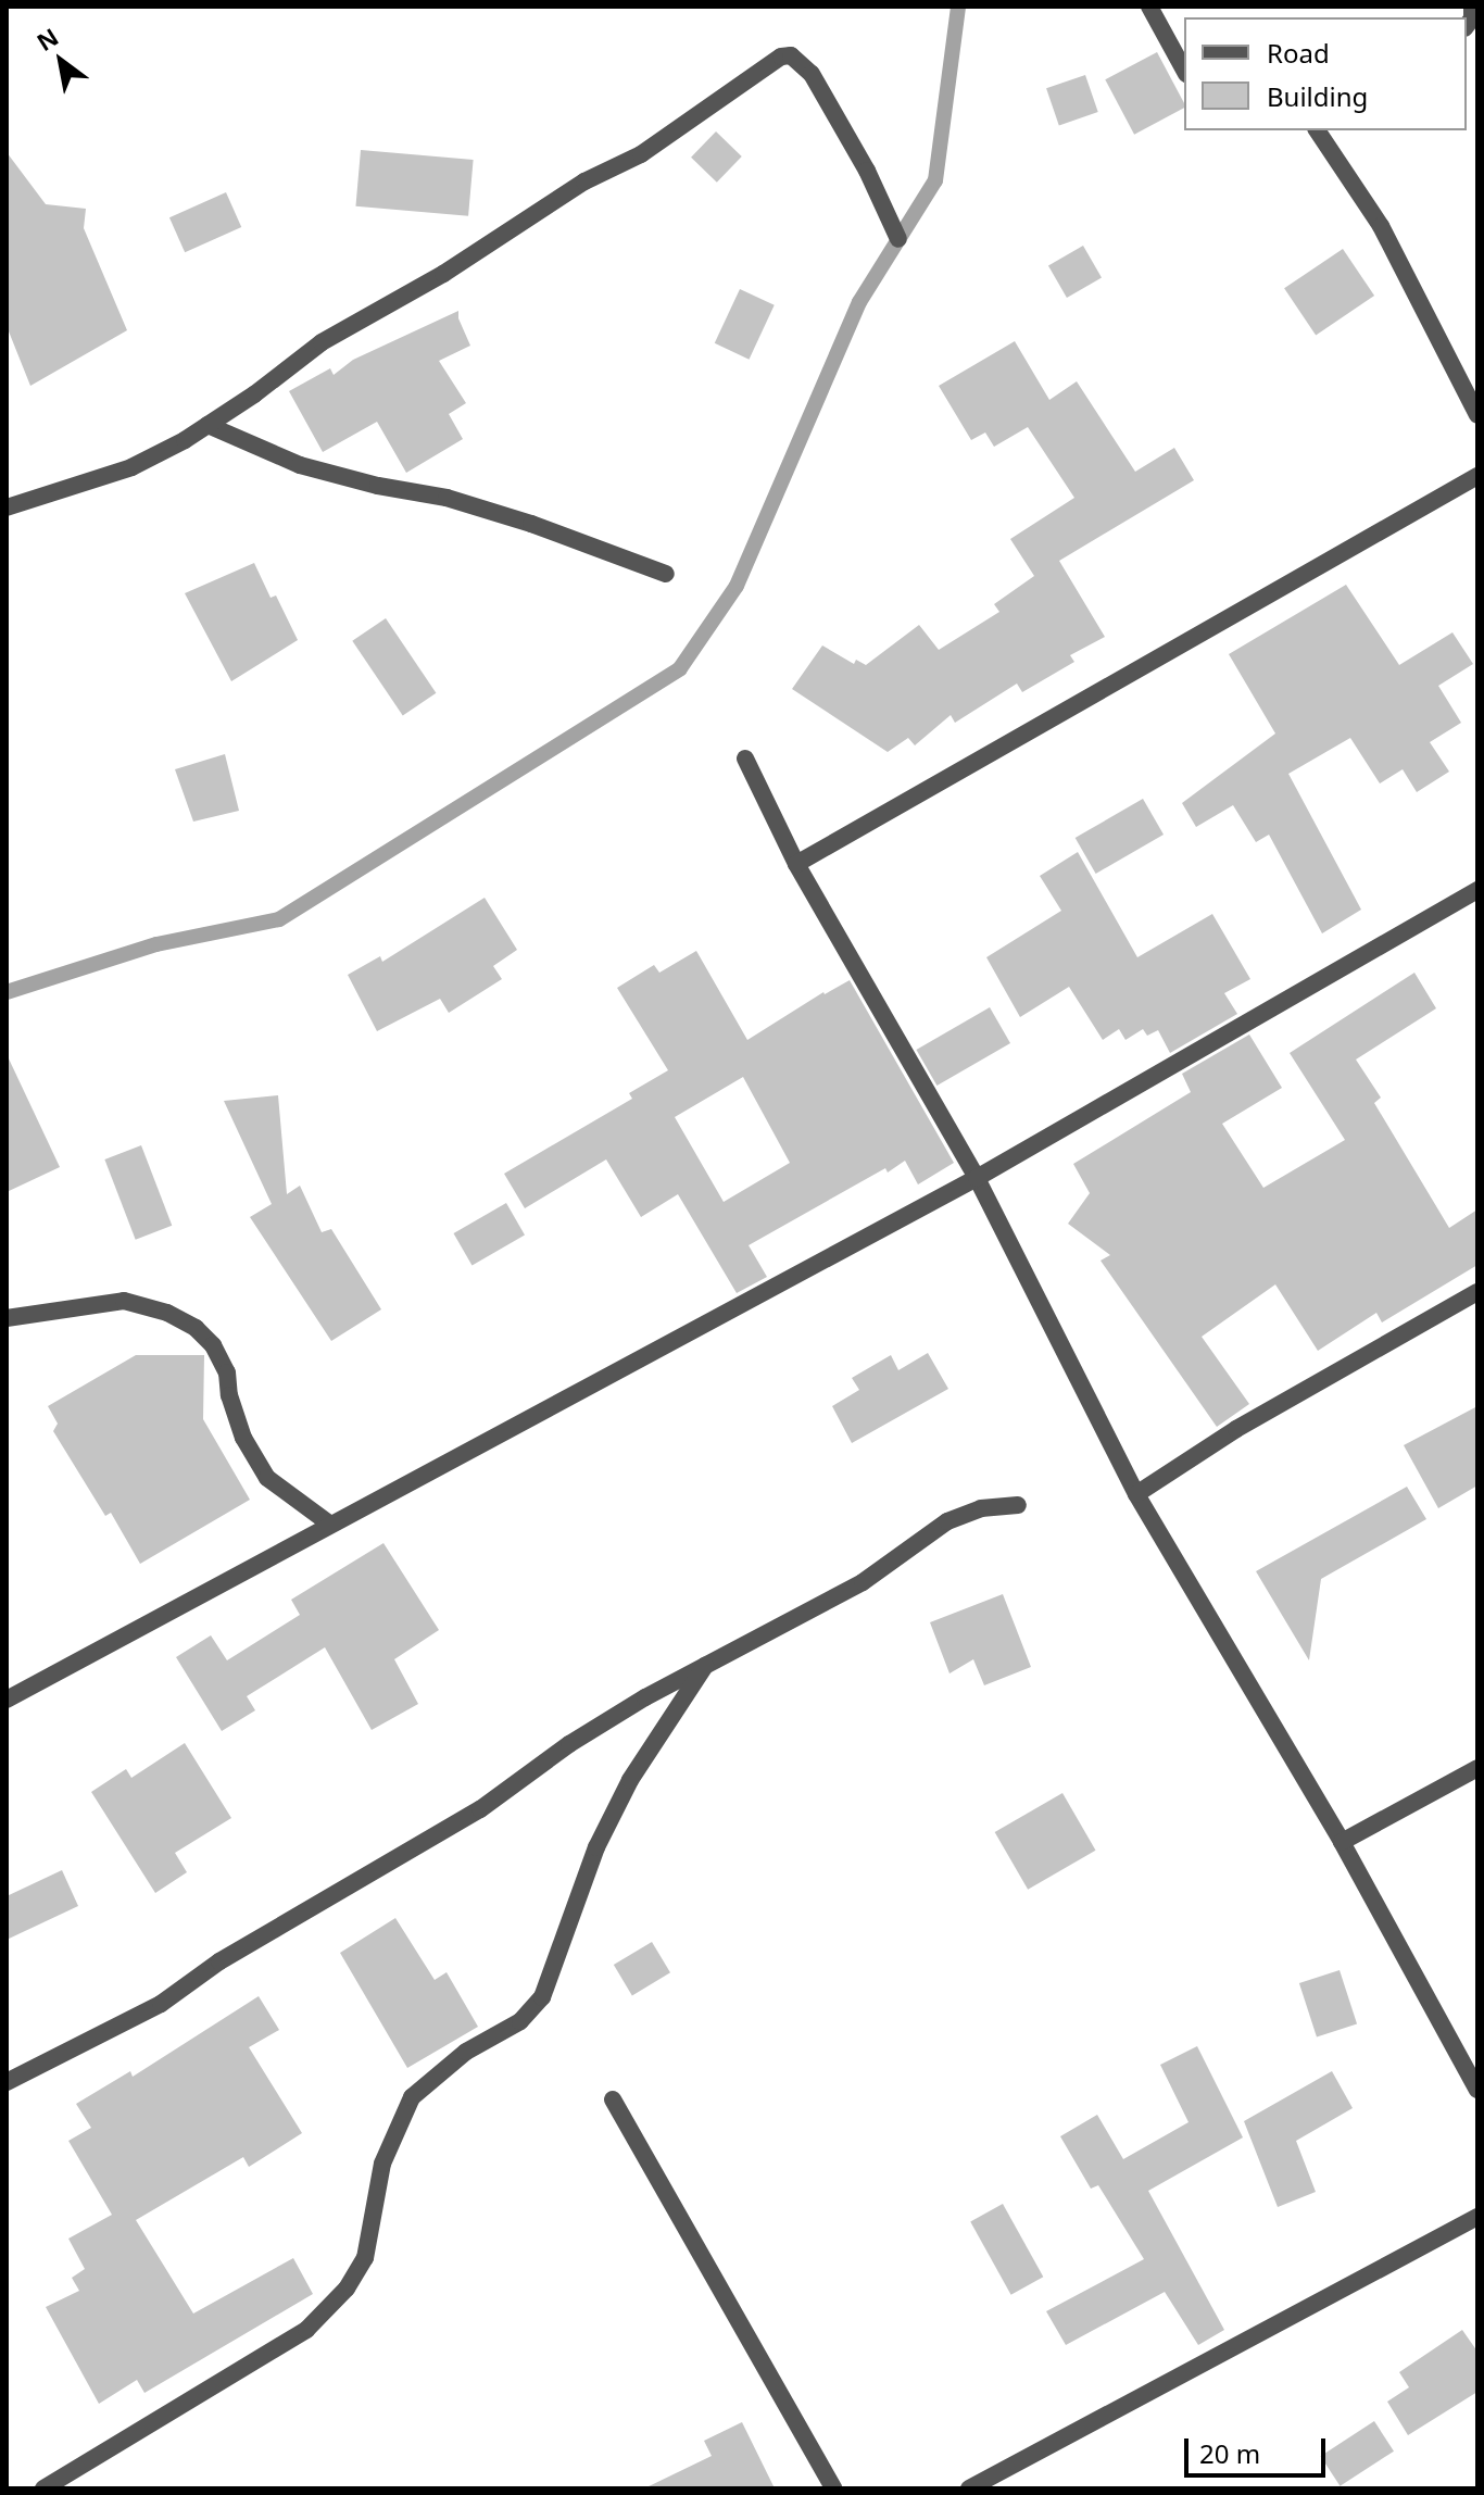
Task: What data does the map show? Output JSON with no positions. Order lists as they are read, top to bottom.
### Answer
{
  "legend": ["Road", "Building"],
  "scale_bar": "20 m",
  "north": "top left"
}
